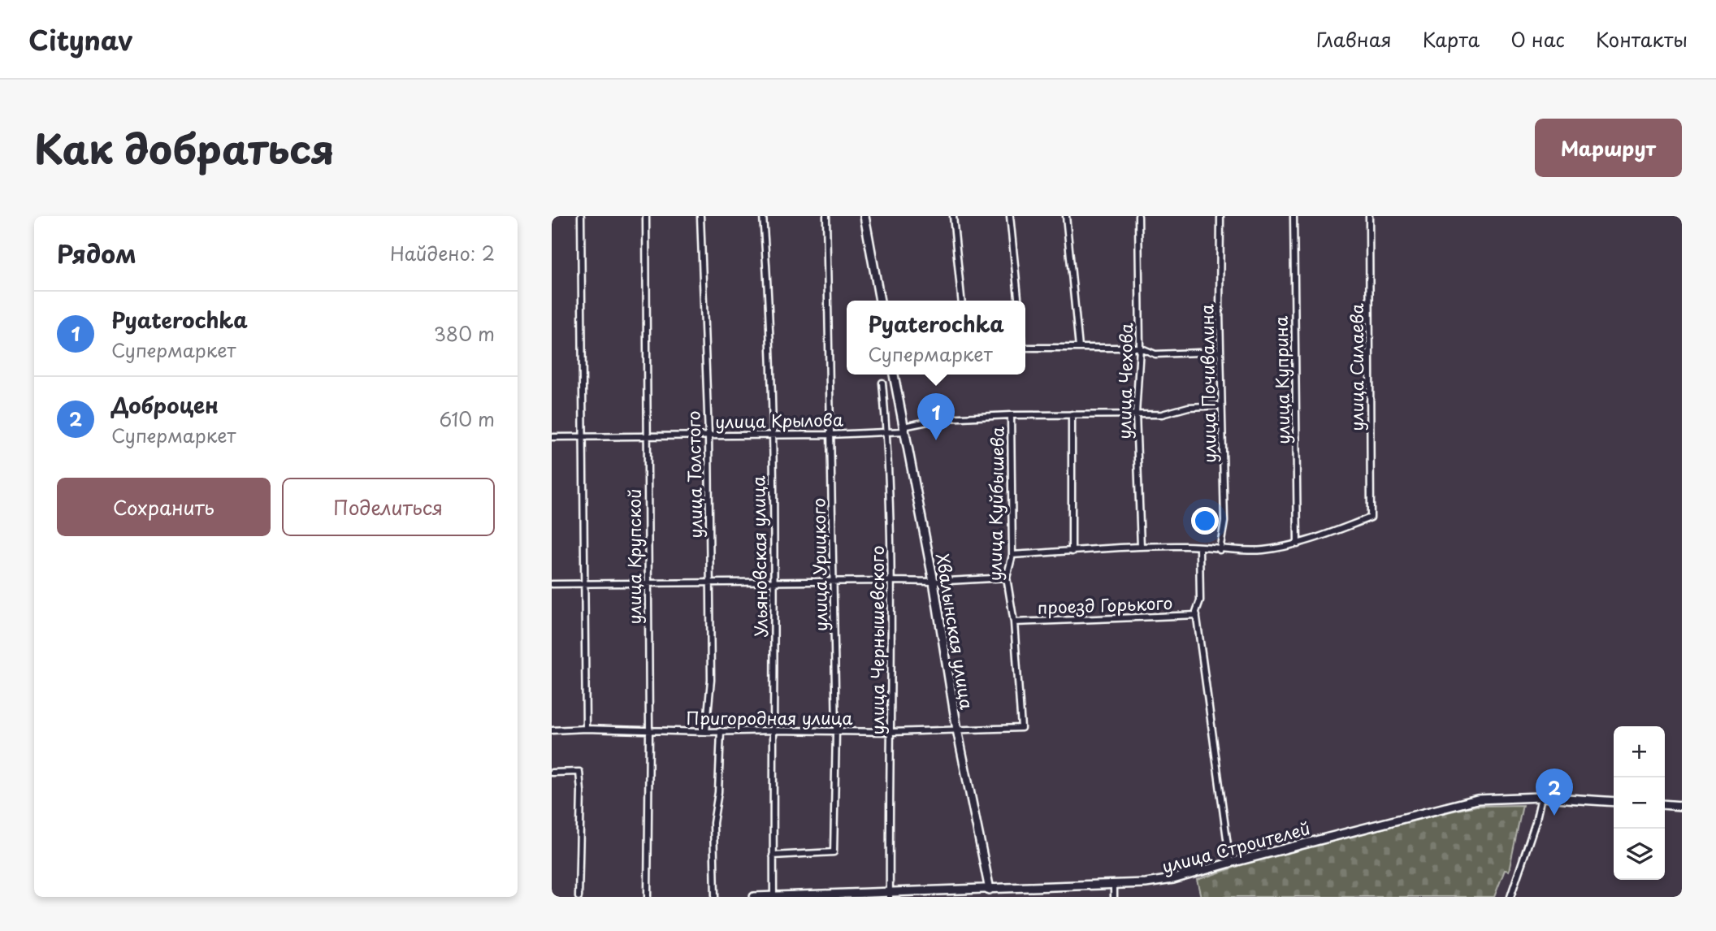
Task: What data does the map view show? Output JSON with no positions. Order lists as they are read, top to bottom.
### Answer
{
  "streets": {
    "street": [
      "улица Силаева",
      "улица Куприна",
      "улица Чехова",
      "улица Почивалина",
      "улица Крылова",
      "улица Толстого",
      "улица Куйбышева",
      "улица Крупской",
      "Ульяновская улица",
      "улица Урицкого",
      "проезд Горького",
      "Хвалынская улица",
      "улица Чернышевского",
      "Пригородная улица",
      "улица Строителей"
    ]
  },
  "crossings": [
    ["улица Силаева", "улица Куприна"],
    ["улица Чехова", "улица Крылова"],
    ["улица Почивалина", "улица Крылова"],
    ["улица Крылова", "улица Толстого"],
    ["улица Крылова", "улица Куйбышева"],
    ["улица Крылова", "улица Крупской"],
    ["улица Крылова", "Ульяновская улица"],
    ["улица Крылова", "улица Урицкого"],
    ["улица Крылова", "Хвалынская улица"],
    ["улица Крылова", "улица Чернышевского"],
    ["улица Толстого", "Пригородная улица"],
    ["улица Куйбышева", "проезд Горького"],
    ["улица Куйбышева", "Пригородная улица"],
    ["улица Крупской", "Пригородная улица"],
    ["Ульяновская улица", "улица Урицкого"],
    ["Ульяновская улица", "Пригородная улица"],
    ["Ульяновская улица", "улица Строителей"],
    ["улица Урицкого", "Пригородная улица"],
    ["Хвалынская улица", "Пригородная улица"],
    ["Хвалынская улица", "улица Строителей"],
    ["улица Чернышевского", "Пригородная улица"],
    ["улица Чернышевского", "улица Строителей"]
  ],
  "page": {
    "header": "Citynav",
    "nav": [
      "Главная",
      "Карта",
      "О нас",
      "Контакты"
    ],
    "title": "Как добраться",
    "buttons": [
      "Маршрут",
      ["Сохранить", "Поделиться"]
    ],
    "heading": ["Рядом", "Найдено: 2"],
    "list": [
      {
        "mark": "1",
        "name": "Pyaterochka",
        "note": "Супермаркет",
        "value": "380 m"
      },
      {
        "mark": "2",
        "name": "Доброцен",
        "note": "Супермаркет",
        "value": "610 m"
      }
    ],
    "popup": ["Pyaterochka", "Супермаркет"],
    "pins": ["1", "2"],
    "map_buttons": ["+", "−"]
  }
}
